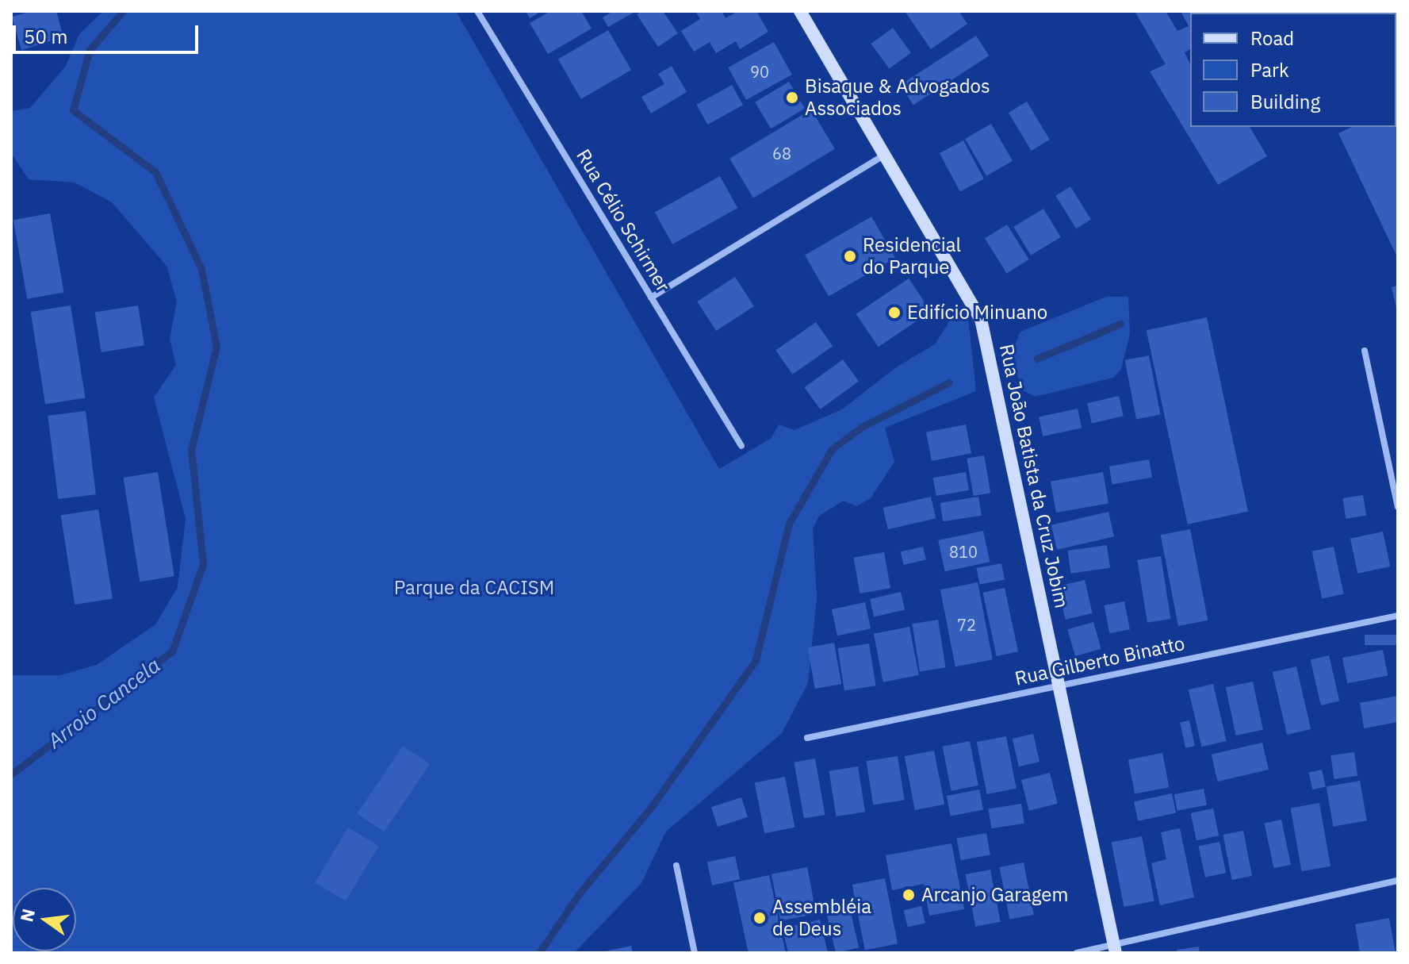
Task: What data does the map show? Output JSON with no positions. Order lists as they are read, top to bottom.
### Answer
{
  "streets": {
    "street": ["Rua Célio Schirmer", "Rua João Batista da Cruz Jobim", "Rua Gilberto Binatto"]
  },
  "crossings": [
    ["Rua João Batista da Cruz Jobim", "Rua Gilberto Binatto"]
  ],
  "water": ["Arroio Cancela"],
  "parks": ["Parque da CACISM"],
  "places": [
    "Bisaque & Advogados Associados",
    "Residencial do Parque",
    "Edifício Minuano",
    "Arcanjo Garagem",
    "Assembléia de Deus"
  ],
  "house_numbers": [
    "90",
    "68",
    "810",
    "72"
  ],
  "legend": ["Road", "Park", "Building"],
  "scale_bar": "50 m",
  "north": "left"
}
